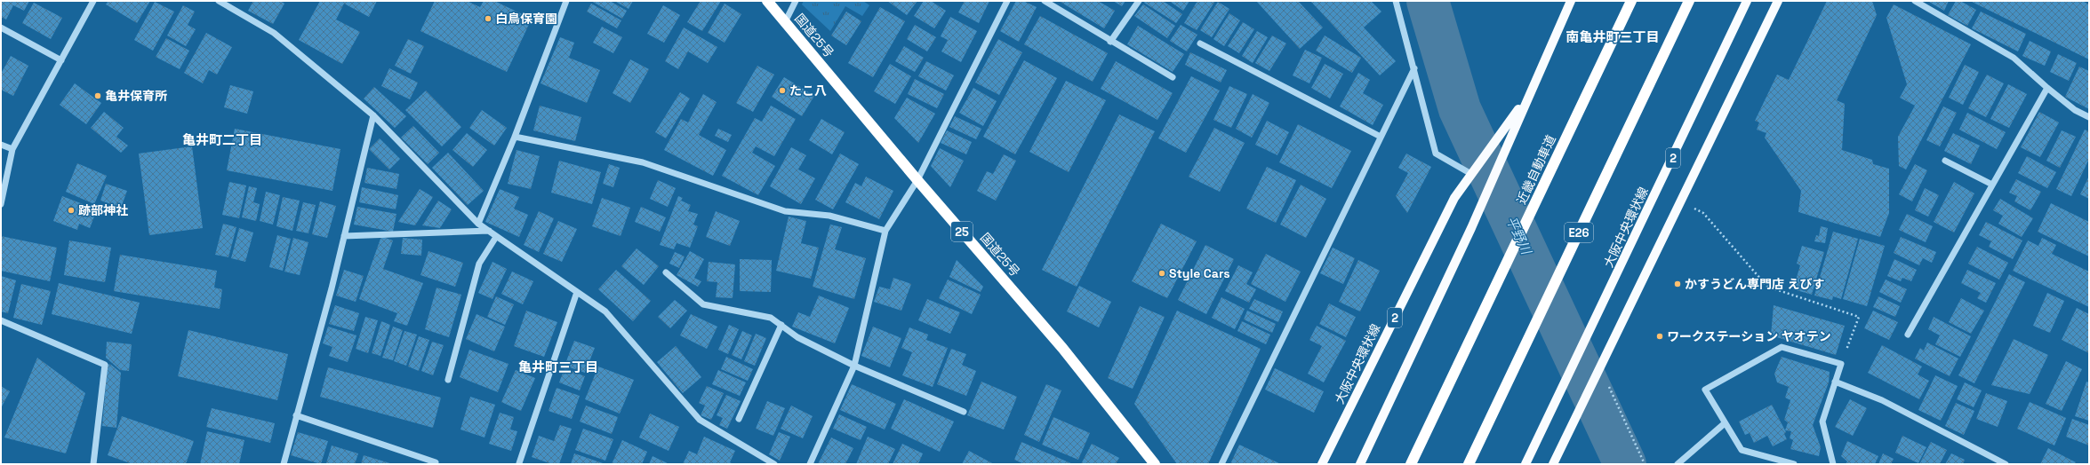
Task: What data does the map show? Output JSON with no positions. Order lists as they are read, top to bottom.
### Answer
{
  "streets": {
    "highway": [
      "国道25号",
      "近畿自動車道",
      "25",
      "E26"
    ],
    "main road": ["2", "大阪中央環状線"]
  },
  "districts": ["南亀井町三丁目", "亀井町二丁目", "亀井町三丁目"],
  "water": ["平野川"],
  "places": [
    "白鳥保育園",
    "たこ八",
    "亀井保育所",
    "跡部神社",
    "Style Cars",
    "かすうどん専門店 えびす",
    "ワークステーション ヤオテン"
  ]
}
